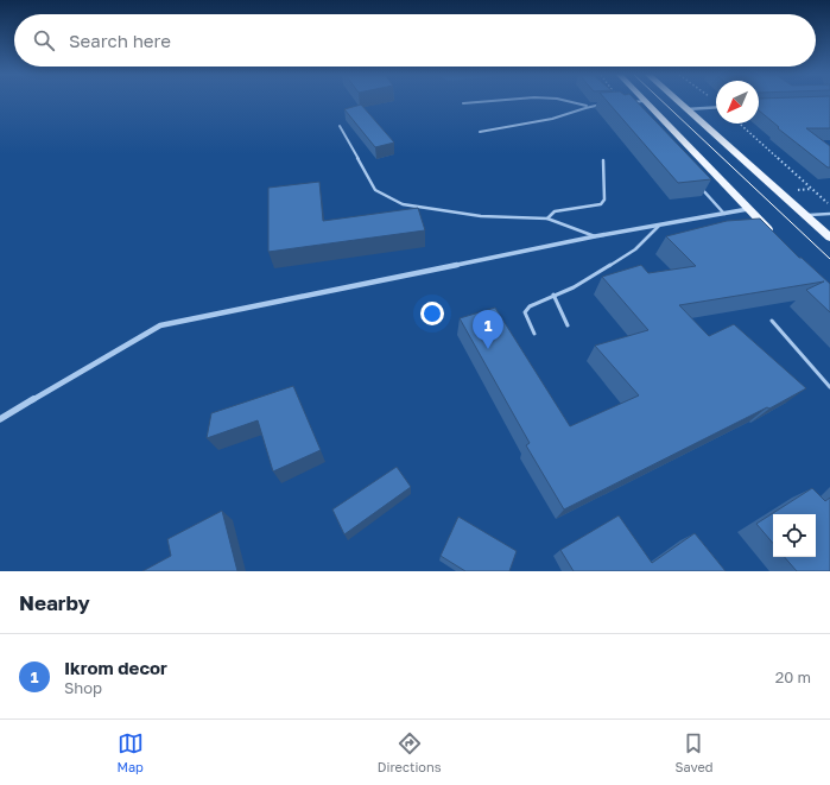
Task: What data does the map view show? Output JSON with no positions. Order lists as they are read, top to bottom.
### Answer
{
  "north": "bottom left",
  "page": {
    "search": "Search here",
    "pins": "1",
    "heading": "Nearby",
    "list": [
      {
        "mark": "1",
        "name": "Ikrom decor",
        "note": "Shop",
        "value": "20 m"
      }
    ],
    "nav": ["Map", "Directions", "Saved"]
  }
}
